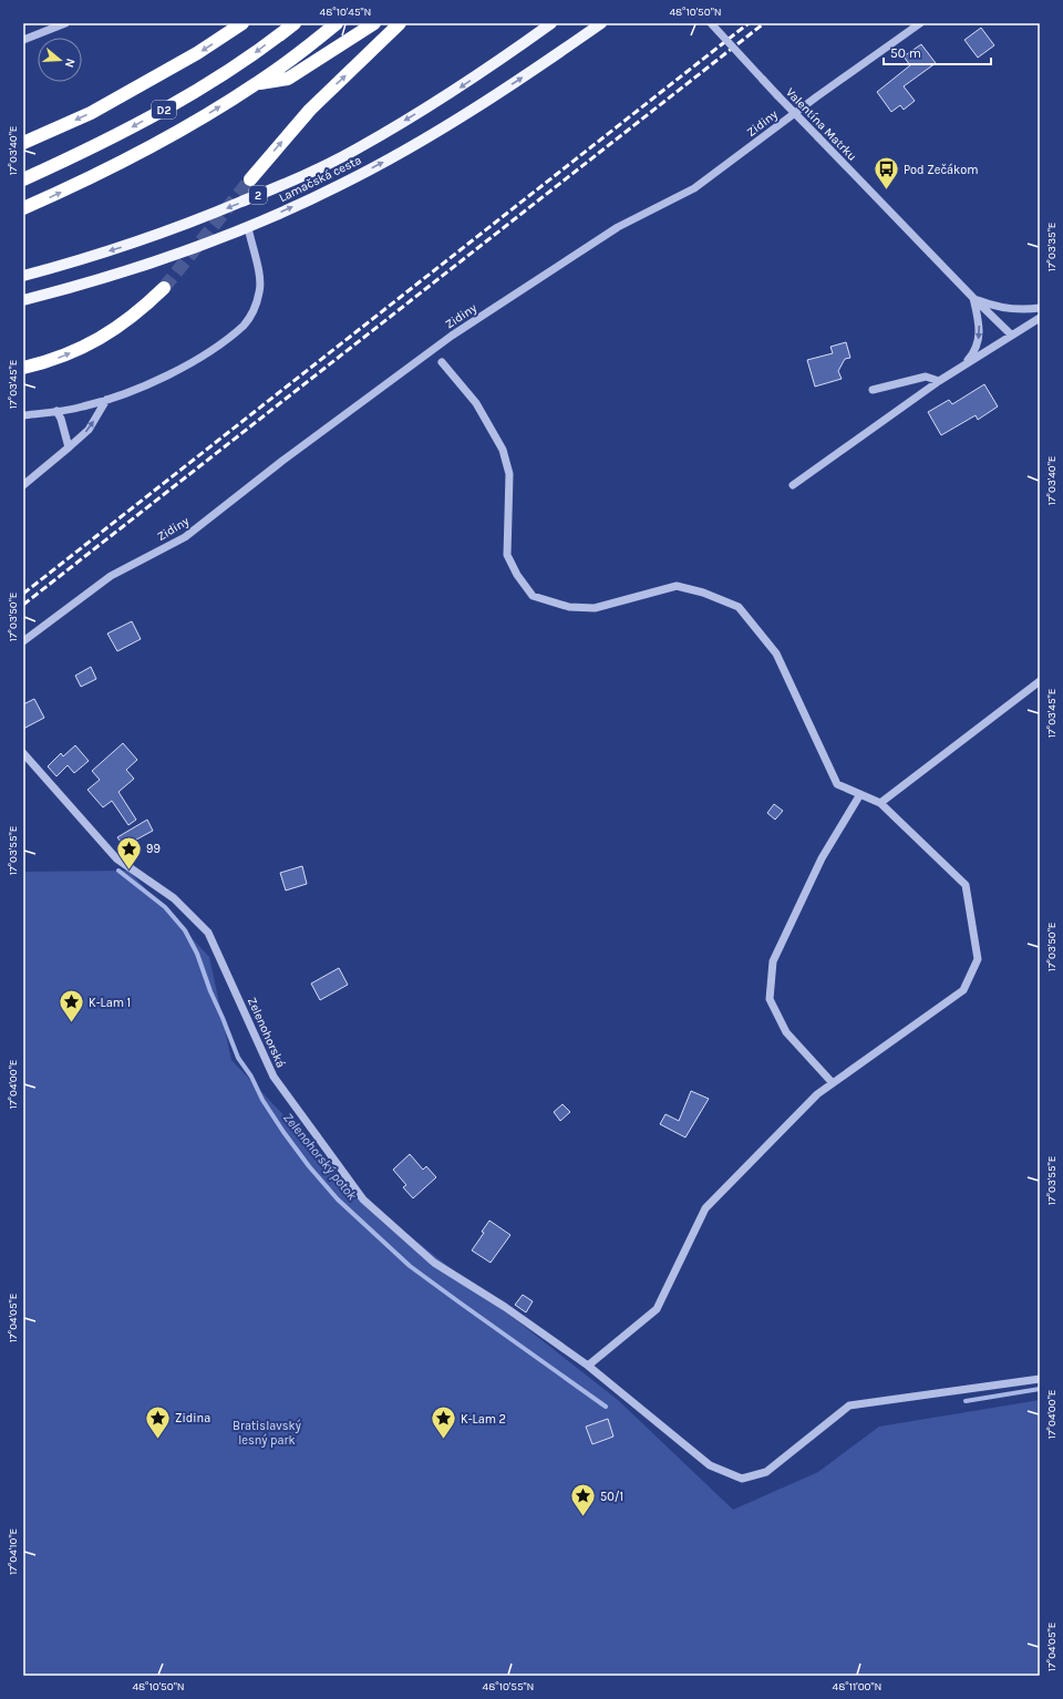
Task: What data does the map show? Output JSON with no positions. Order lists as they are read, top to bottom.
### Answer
{
  "streets": {
    "highway": ["D2"],
    "main road": ["Lamačská cesta", "2"],
    "street": ["Zidiny", "Valentína Matrku", "Zelenohorská"]
  },
  "water": ["Zelenohorský potok"],
  "parks": ["Bratislavský lesný park"],
  "places": {
    "bus stop": ["Pod Zečákom"],
    "place": [
      "99",
      "K-Lam 1",
      "Zidina",
      "K-Lam 2",
      "50/1"
    ]
  },
  "scale_bar": "50 m",
  "north": "right",
  "coordinates": [
    "48°10'45\"N",
    "48°10'50\"N",
    "17°03'40\"E",
    "17°03'35\"E",
    "17°03'45\"E",
    "17°03'50\"E",
    "17°03'55\"E",
    "17°04'00\"E",
    "17°04'05\"E",
    "17°04'10\"E",
    "48°10'55\"N",
    "48°11'00\"N"
  ]
}
